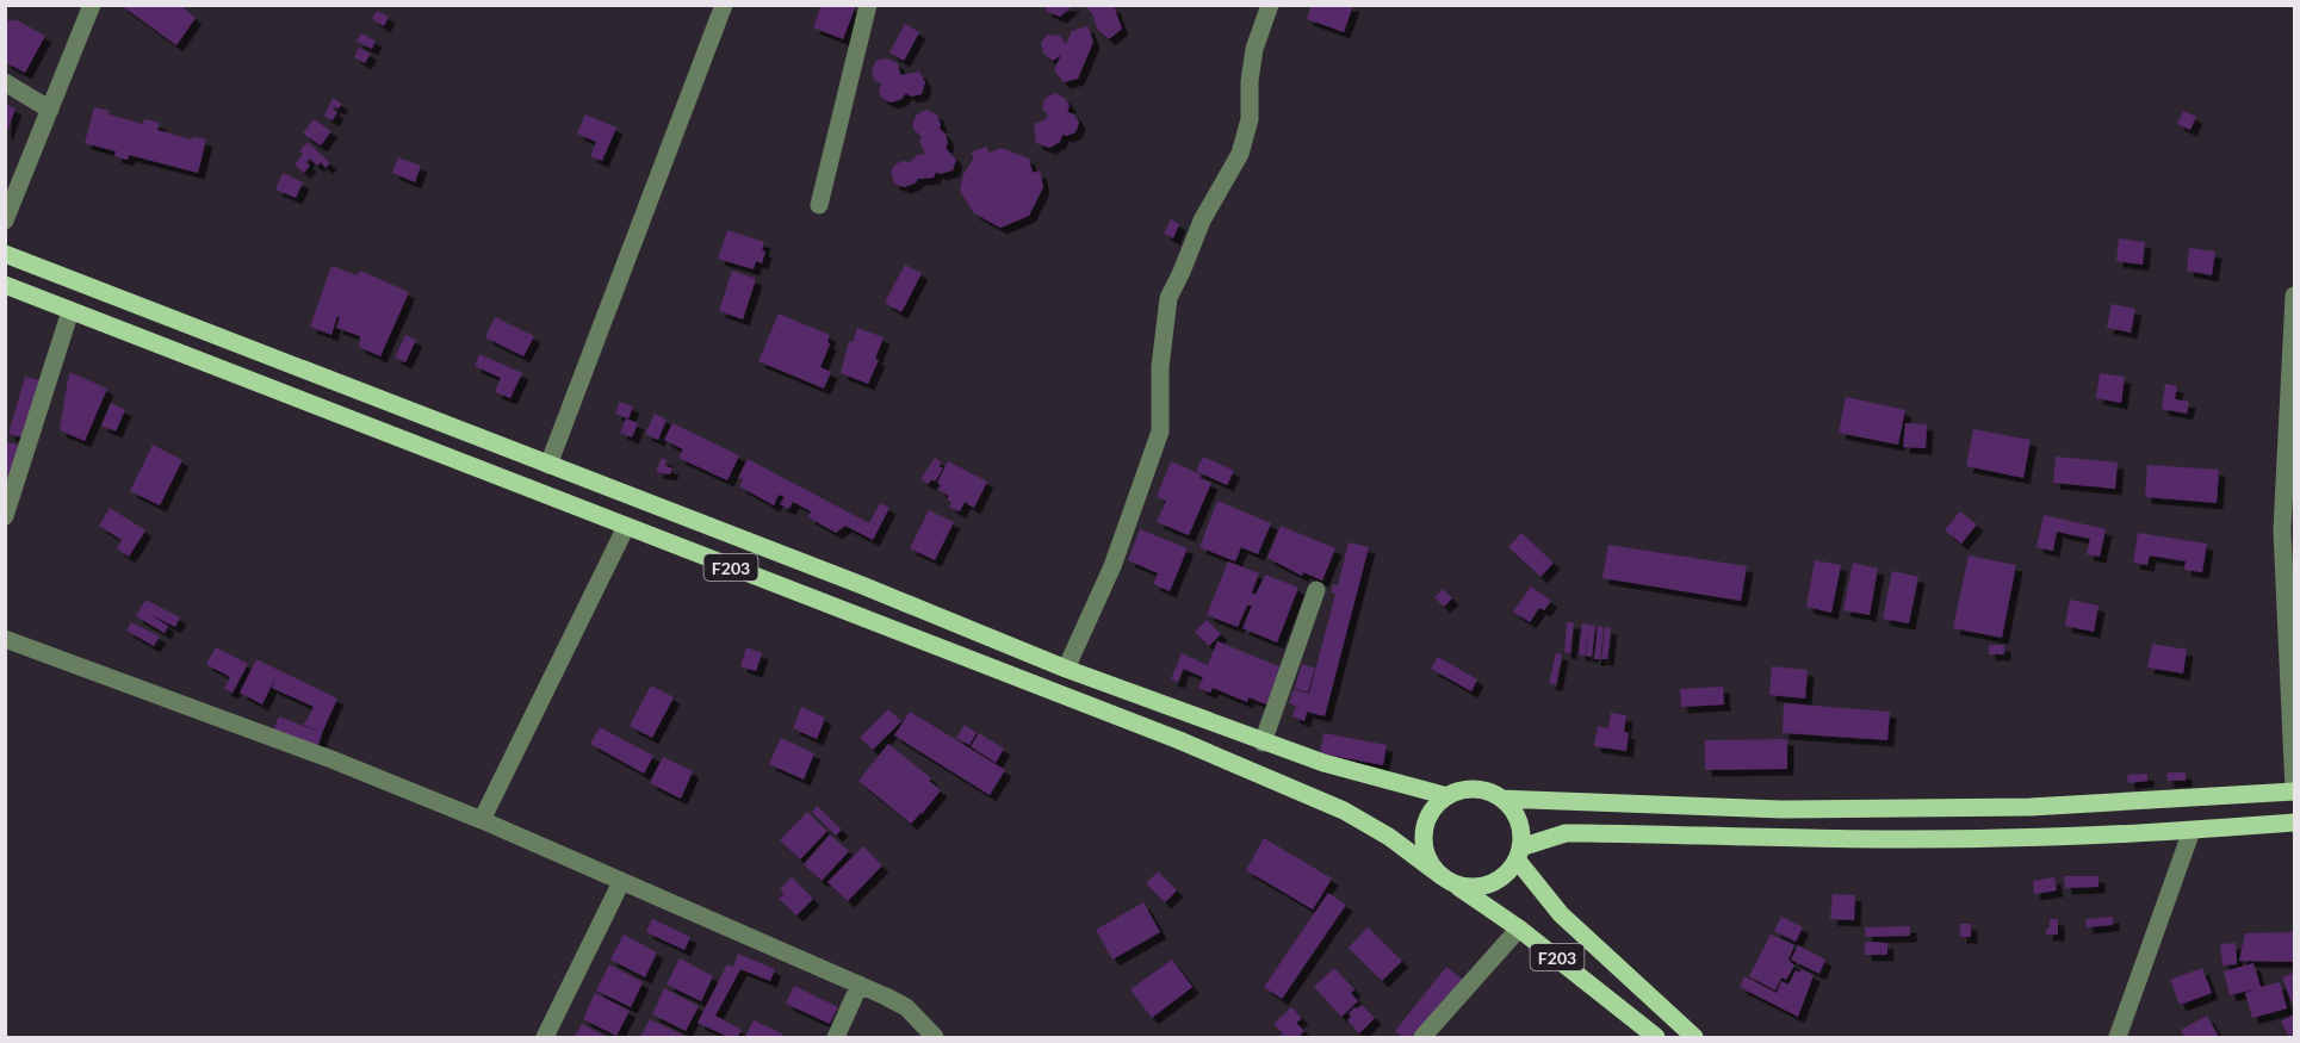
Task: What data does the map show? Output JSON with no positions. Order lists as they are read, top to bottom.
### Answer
{
  "streets": {
    "main road": ["F203"]
  }
}
